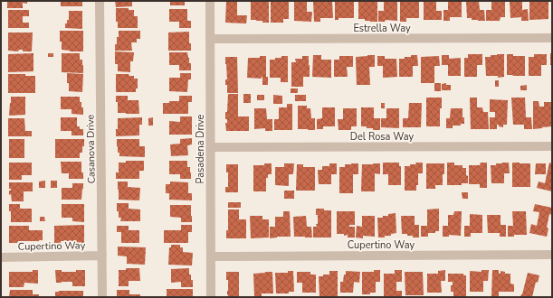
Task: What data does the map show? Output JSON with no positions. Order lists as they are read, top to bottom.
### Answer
{
  "streets": {
    "street": [
      "Estrella Way",
      "Del Rosa Way",
      "Casanova Drive",
      "Pasadena Drive",
      "Cupertino Way"
    ]
  },
  "crossings": [
    ["Estrella Way", "Pasadena Drive"],
    ["Del Rosa Way", "Pasadena Drive"],
    ["Casanova Drive", "Cupertino Way"],
    ["Pasadena Drive", "Cupertino Way"]
  ]
}
